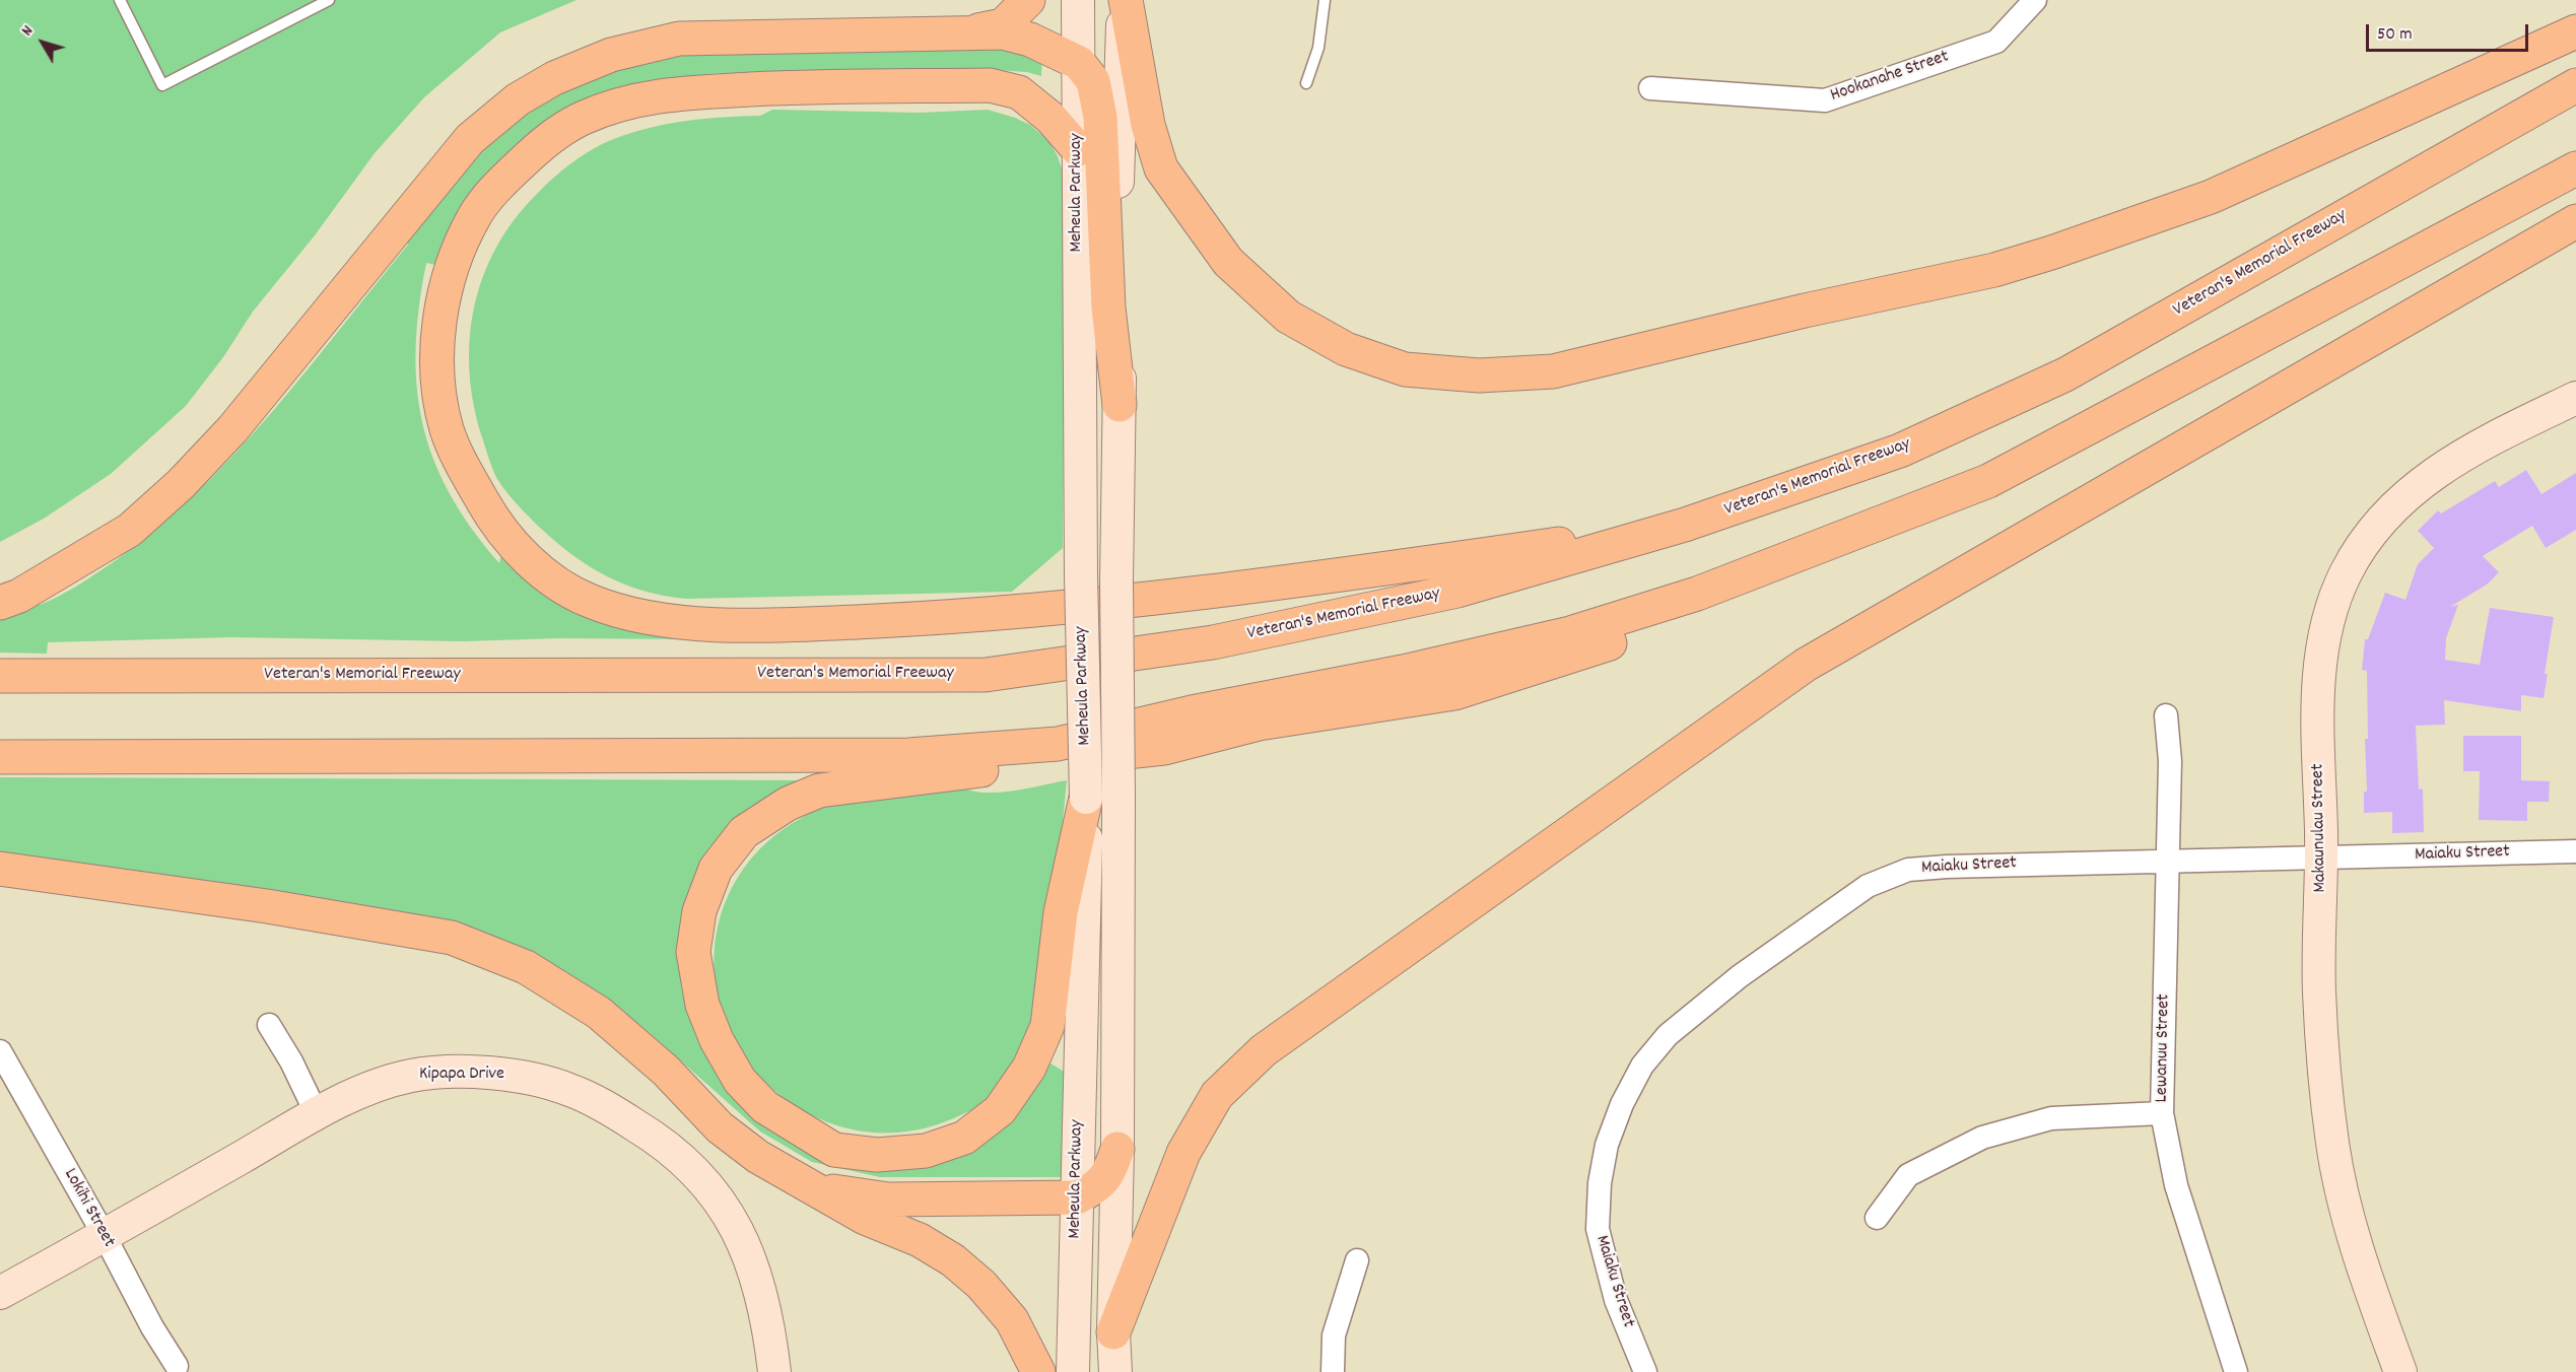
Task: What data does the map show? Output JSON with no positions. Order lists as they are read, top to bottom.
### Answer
{
  "streets": {
    "highway": ["Veteran's Memorial Freeway"],
    "main road": ["Meheula Parkway", "Makaunulau Street", "Kipapa Drive"],
    "street": [
      "Hookanahe Street",
      "Maiaku Street",
      "Lewanuu Street",
      "Lokihi Street"
    ]
  },
  "crossings": [
    ["Makaunulau Street", "Maiaku Street"],
    ["Maiaku Street", "Lewanuu Street"],
    ["Kipapa Drive", "Lokihi Street"]
  ],
  "scale_bar": "50 m",
  "north": "top left"
}
